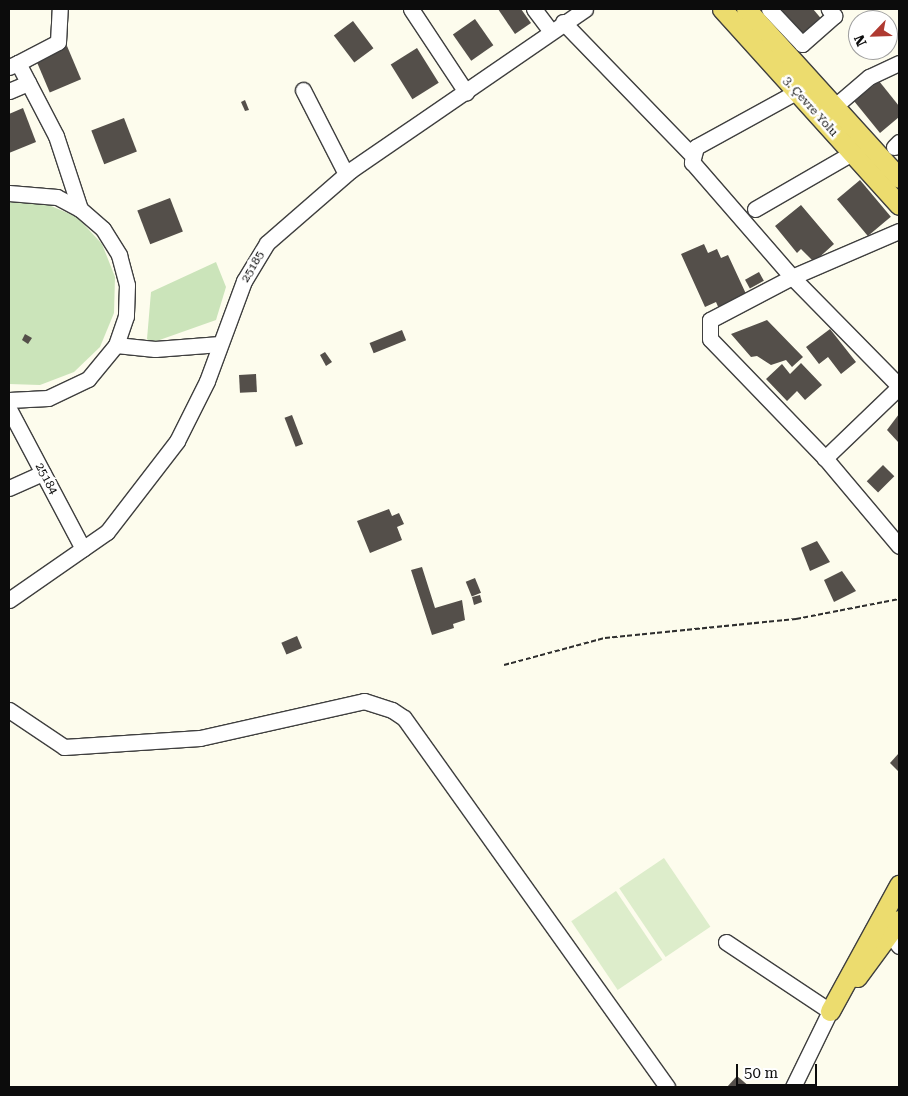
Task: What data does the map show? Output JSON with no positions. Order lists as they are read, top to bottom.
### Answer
{
  "streets": {
    "main road": ["3. Çevre Yolu"],
    "street": ["25185", "25184"]
  },
  "crossings": [
    ["25185", "25184"]
  ],
  "scale_bar": "50 m",
  "north": "bottom left"
}
